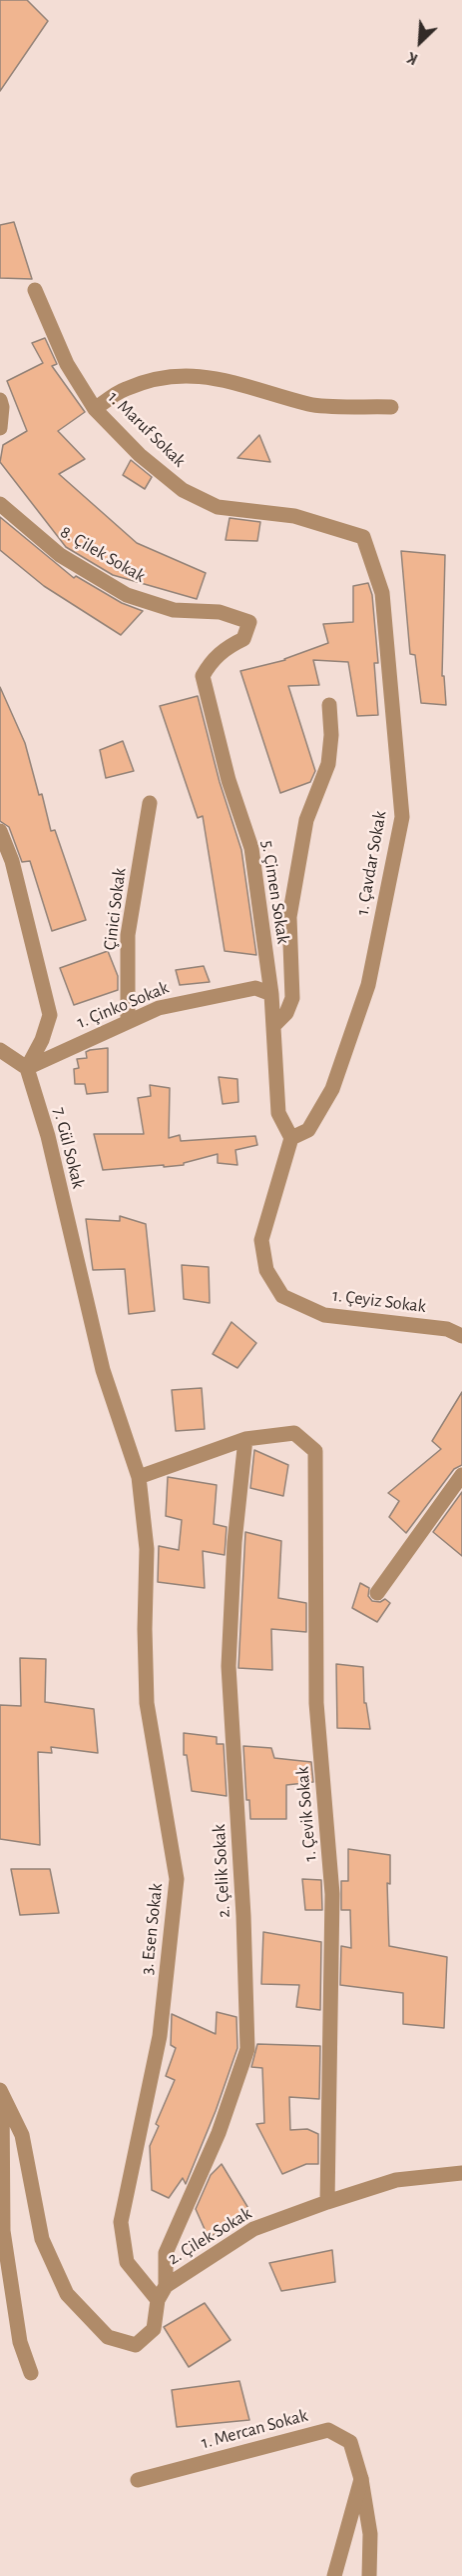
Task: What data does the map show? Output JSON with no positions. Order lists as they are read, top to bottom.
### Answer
{
  "streets": {
    "street": [
      "1. Maruf Sokak",
      "8. Çilek Sokak",
      "1. Çavdar Sokak",
      "5. Çimen Sokak",
      "Çinici Sokak",
      "1. Çinko Sokak",
      "7. Gül Sokak",
      "1. Çeyiz Sokak",
      "1. Çevik Sokak",
      "2. Çelik Sokak",
      "3. Esen Sokak",
      "2. Çilek Sokak",
      "1. Mercan Sokak"
    ]
  },
  "crossings": [
    ["1. Maruf Sokak", "1. Çavdar Sokak"],
    ["8. Çilek Sokak", "5. Çimen Sokak"],
    ["1. Çavdar Sokak", "5. Çimen Sokak"],
    ["1. Çavdar Sokak", "1. Çeyiz Sokak"],
    ["5. Çimen Sokak", "1. Çinko Sokak"],
    ["5. Çimen Sokak", "1. Çeyiz Sokak"],
    ["Çinici Sokak", "1. Çinko Sokak"],
    ["1. Çinko Sokak", "7. Gül Sokak"],
    ["7. Gül Sokak", "3. Esen Sokak"],
    ["1. Çevik Sokak", "2. Çelik Sokak"],
    ["1. Çevik Sokak", "2. Çilek Sokak"],
    ["2. Çelik Sokak", "2. Çilek Sokak"],
    ["3. Esen Sokak", "2. Çilek Sokak"]
  ],
  "north": "bottom left"
}
